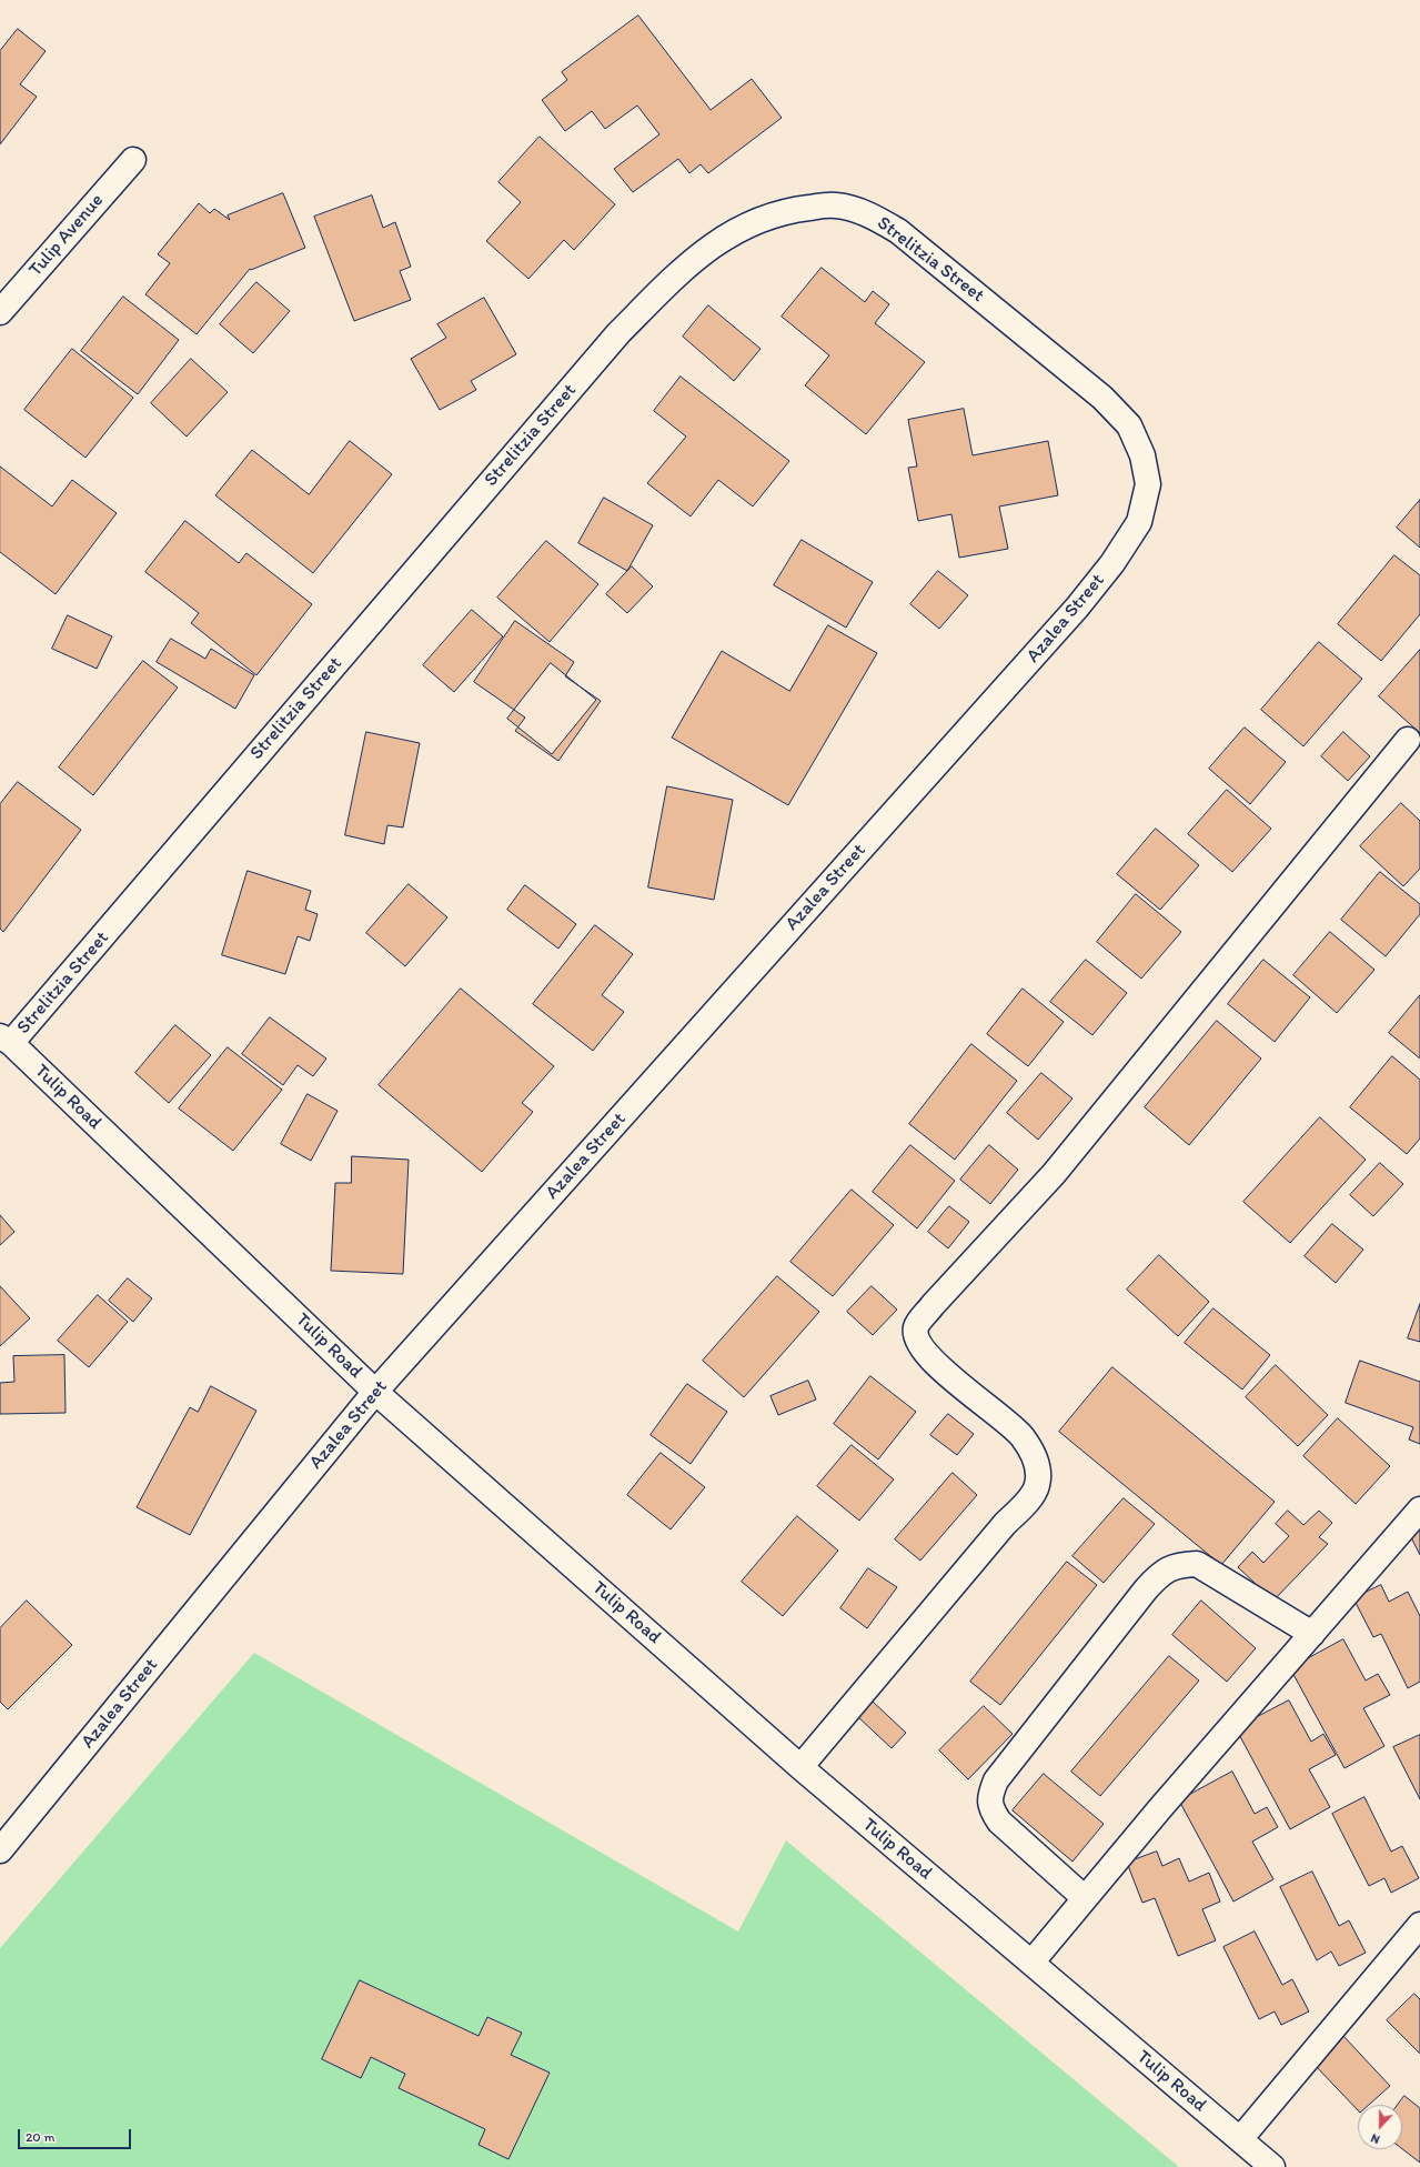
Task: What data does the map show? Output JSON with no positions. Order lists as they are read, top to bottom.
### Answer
{
  "streets": {
    "street": [
      "Tulip Avenue",
      "Strelitzia Street",
      "Azalea Street",
      "Tulip Road"
    ]
  },
  "crossings": [
    ["Strelitzia Street", "Azalea Street"],
    ["Strelitzia Street", "Tulip Road"],
    ["Azalea Street", "Tulip Road"]
  ],
  "scale_bar": "20 m",
  "north": "bottom"
}
